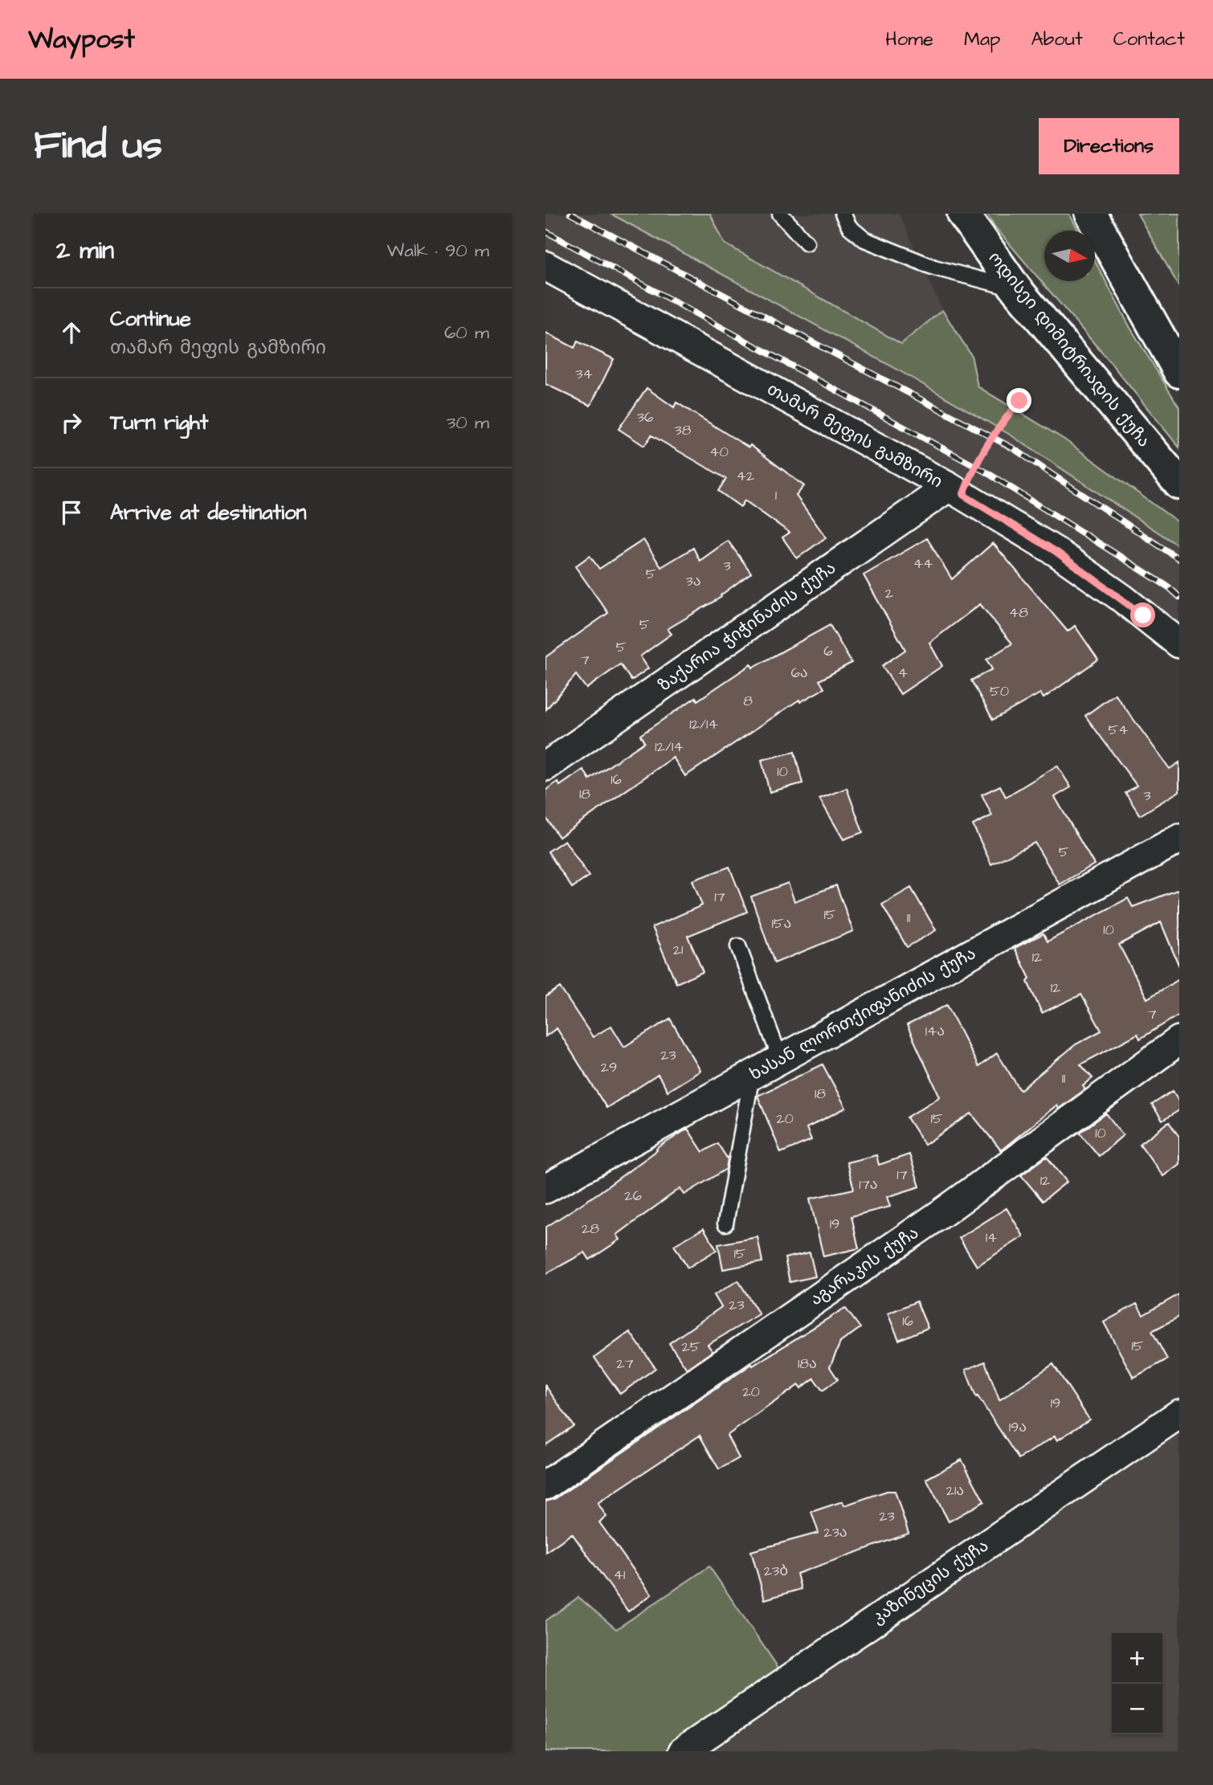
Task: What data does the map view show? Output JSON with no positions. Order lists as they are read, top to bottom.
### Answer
{
  "streets": {
    "main road": ["ოდისეი დიმიტრიადის ქუჩა"],
    "street": [
      "თამარ მეფის გამზირი",
      "ზაქარია ჭიჭინაძის ქუჩა",
      "ხასან ლორთქიფანიძის ქუჩა",
      "აგარაკის ქუჩა",
      "კაზინეცის ქუჩა"
    ]
  },
  "crossings": [
    ["თამარ მეფის გამზირი", "ზაქარია ჭიჭინაძის ქუჩა"]
  ],
  "house_numbers": [
    "34",
    "36",
    "38",
    "40",
    "42",
    "1",
    "44",
    "3",
    "5",
    "3ა",
    "2",
    "48",
    "5",
    "5",
    "6",
    "7",
    "6ა",
    "4",
    "50",
    "8",
    "12/14",
    "54",
    "12/14",
    "10",
    "16",
    "18",
    "3",
    "5",
    "17",
    "15",
    "11",
    "15ა",
    "10",
    "21",
    "12",
    "12",
    "7",
    "14ა",
    "23",
    "29",
    "11",
    "18",
    "20",
    "15",
    "10",
    "17",
    "12",
    "17ა",
    "26",
    "19",
    "28",
    "14",
    "15",
    "23",
    "16",
    "15",
    "25",
    "27",
    "18ა",
    "20",
    "19",
    "19ა",
    "21ა",
    "23",
    "23ა",
    "23ბ",
    "41"
  ],
  "north": "right",
  "page": {
    "header": "Waypost",
    "nav": [
      "Home",
      "Map",
      "About",
      "Contact"
    ],
    "buttons": "Directions",
    "title": "Find us",
    "heading": ["2 min", "Walk · 90 m"],
    "list": [
      ["Continue", "თამარ მეფის გამზირი", "60 m"],
      ["Turn right", "30 m"],
      "Arrive at destination"
    ],
    "map_buttons": ["+", "−"]
  }
}
